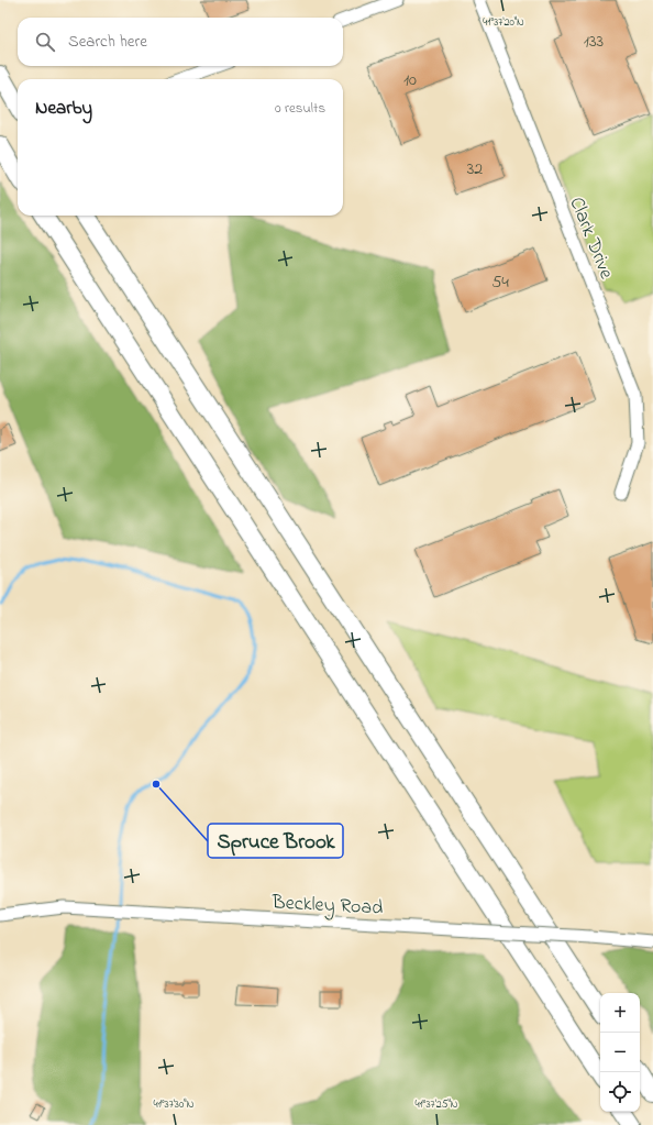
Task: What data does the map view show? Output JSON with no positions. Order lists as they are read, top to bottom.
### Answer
{
  "streets": {
    "street": ["Clark Drive", "Beckley Road"]
  },
  "places": ["Spruce Brook"],
  "house_numbers": [
    "133",
    "10",
    "32",
    "54"
  ],
  "page": {
    "search": "Search here",
    "heading": ["Nearby", "0 results"],
    "map_buttons": ["+", "−"]
  },
  "coordinates": ["41°37'20\"N", "41°37'30\"N", "41°37'25\"N"]
}
